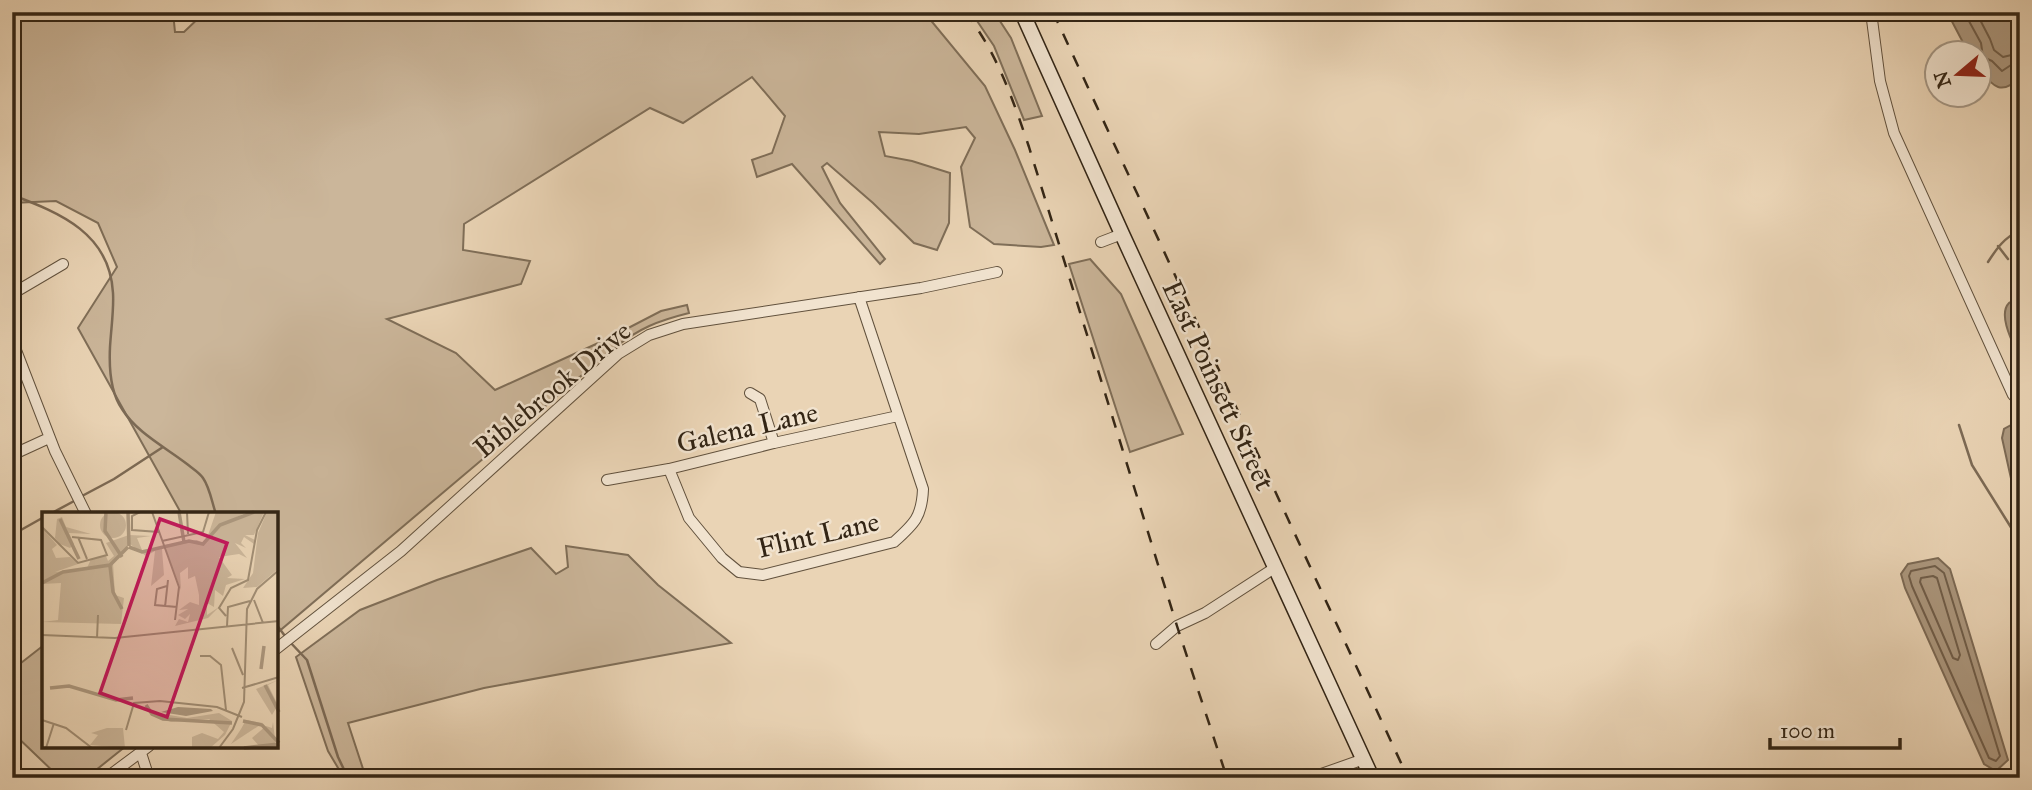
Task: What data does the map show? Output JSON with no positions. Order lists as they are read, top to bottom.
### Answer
{
  "streets": {
    "main road": ["East Poinsett Street"],
    "street": ["Biblebrook Drive", "Galena Lane", "Flint Lane"]
  },
  "crossings": [
    ["Biblebrook Drive", "Flint Lane"],
    ["Galena Lane", "Flint Lane"]
  ],
  "scale_bar": "100 m",
  "north": "left"
}
